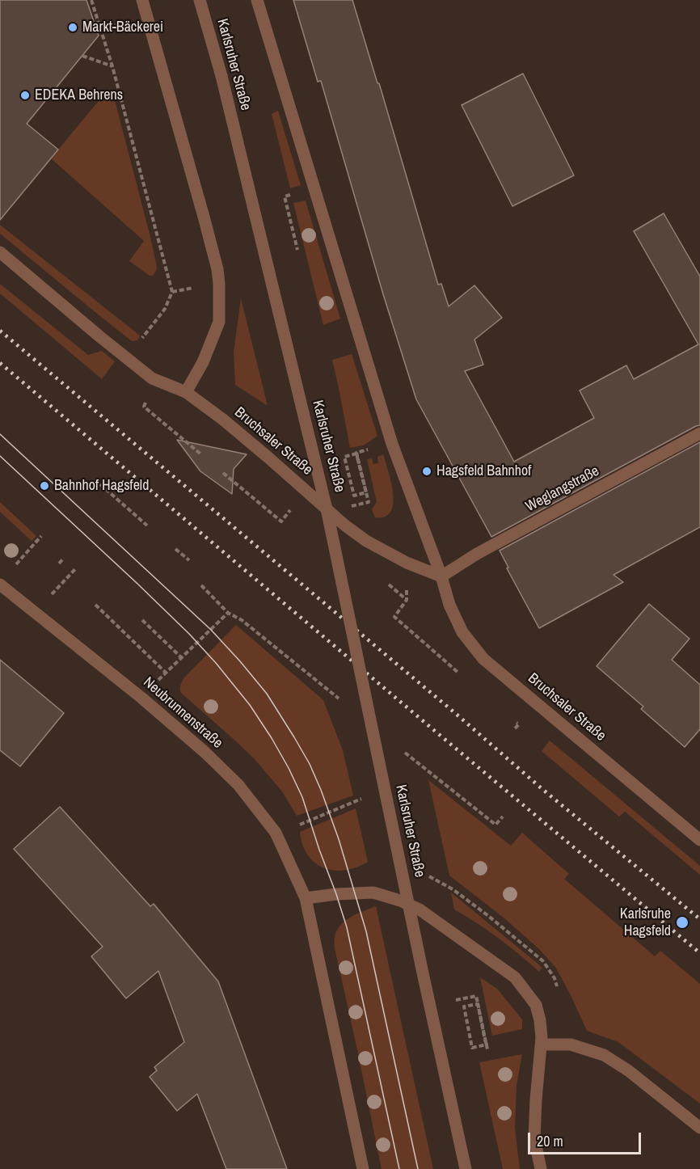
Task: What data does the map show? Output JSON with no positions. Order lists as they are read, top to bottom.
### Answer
{
  "streets": {
    "street": [
      "Karlsruher Straße",
      "Bruchsaler Straße",
      "Weglangstraße",
      "Neubrunnenstraße"
    ]
  },
  "crossings": [
    ["Bruchsaler Straße", "Weglangstraße"]
  ],
  "places": [
    "Markt-Bäckerei",
    "EDEKA Behrens",
    "Hagsfeld Bahnhof",
    "Bahnhof Hagsfeld",
    "Karlsruhe Hagsfeld"
  ],
  "scale_bar": "20 m"
}
